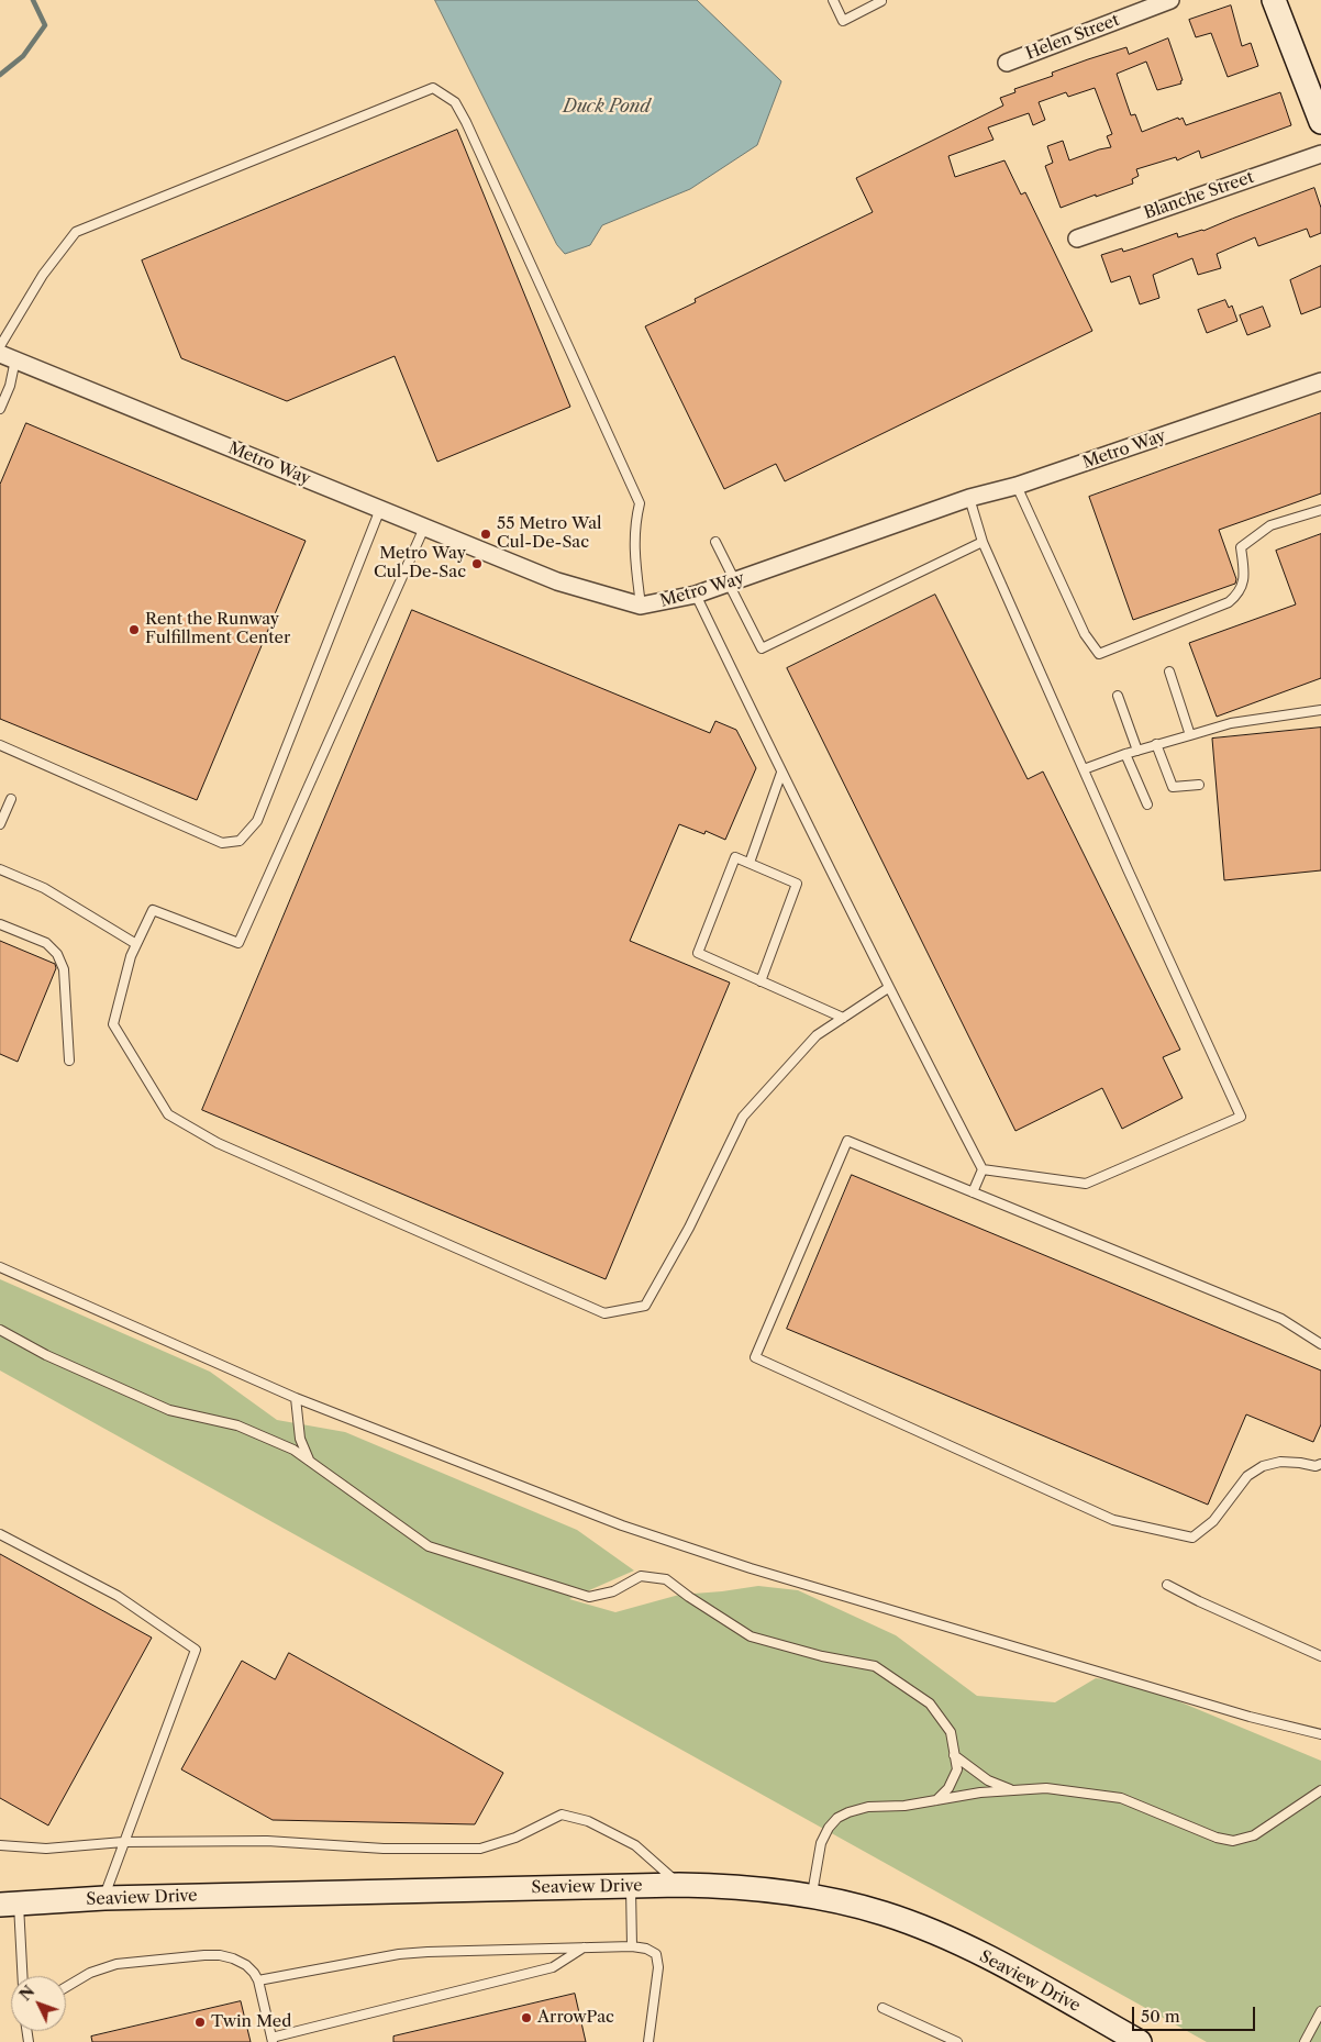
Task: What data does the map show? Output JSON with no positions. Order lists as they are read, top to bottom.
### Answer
{
  "streets": {
    "main road": ["Seaview Drive"],
    "street": ["Helen Street", "Blanche Street", "Metro Way"]
  },
  "water": ["Duck Pond"],
  "places": [
    "55 Metro Wal Cul-De-Sac",
    "Metro Way Cul-De-Sac",
    "Rent the Runway Fulfillment Center",
    "ArrowPac",
    "Twin Med"
  ],
  "scale_bar": "50 m",
  "north": "top left"
}
